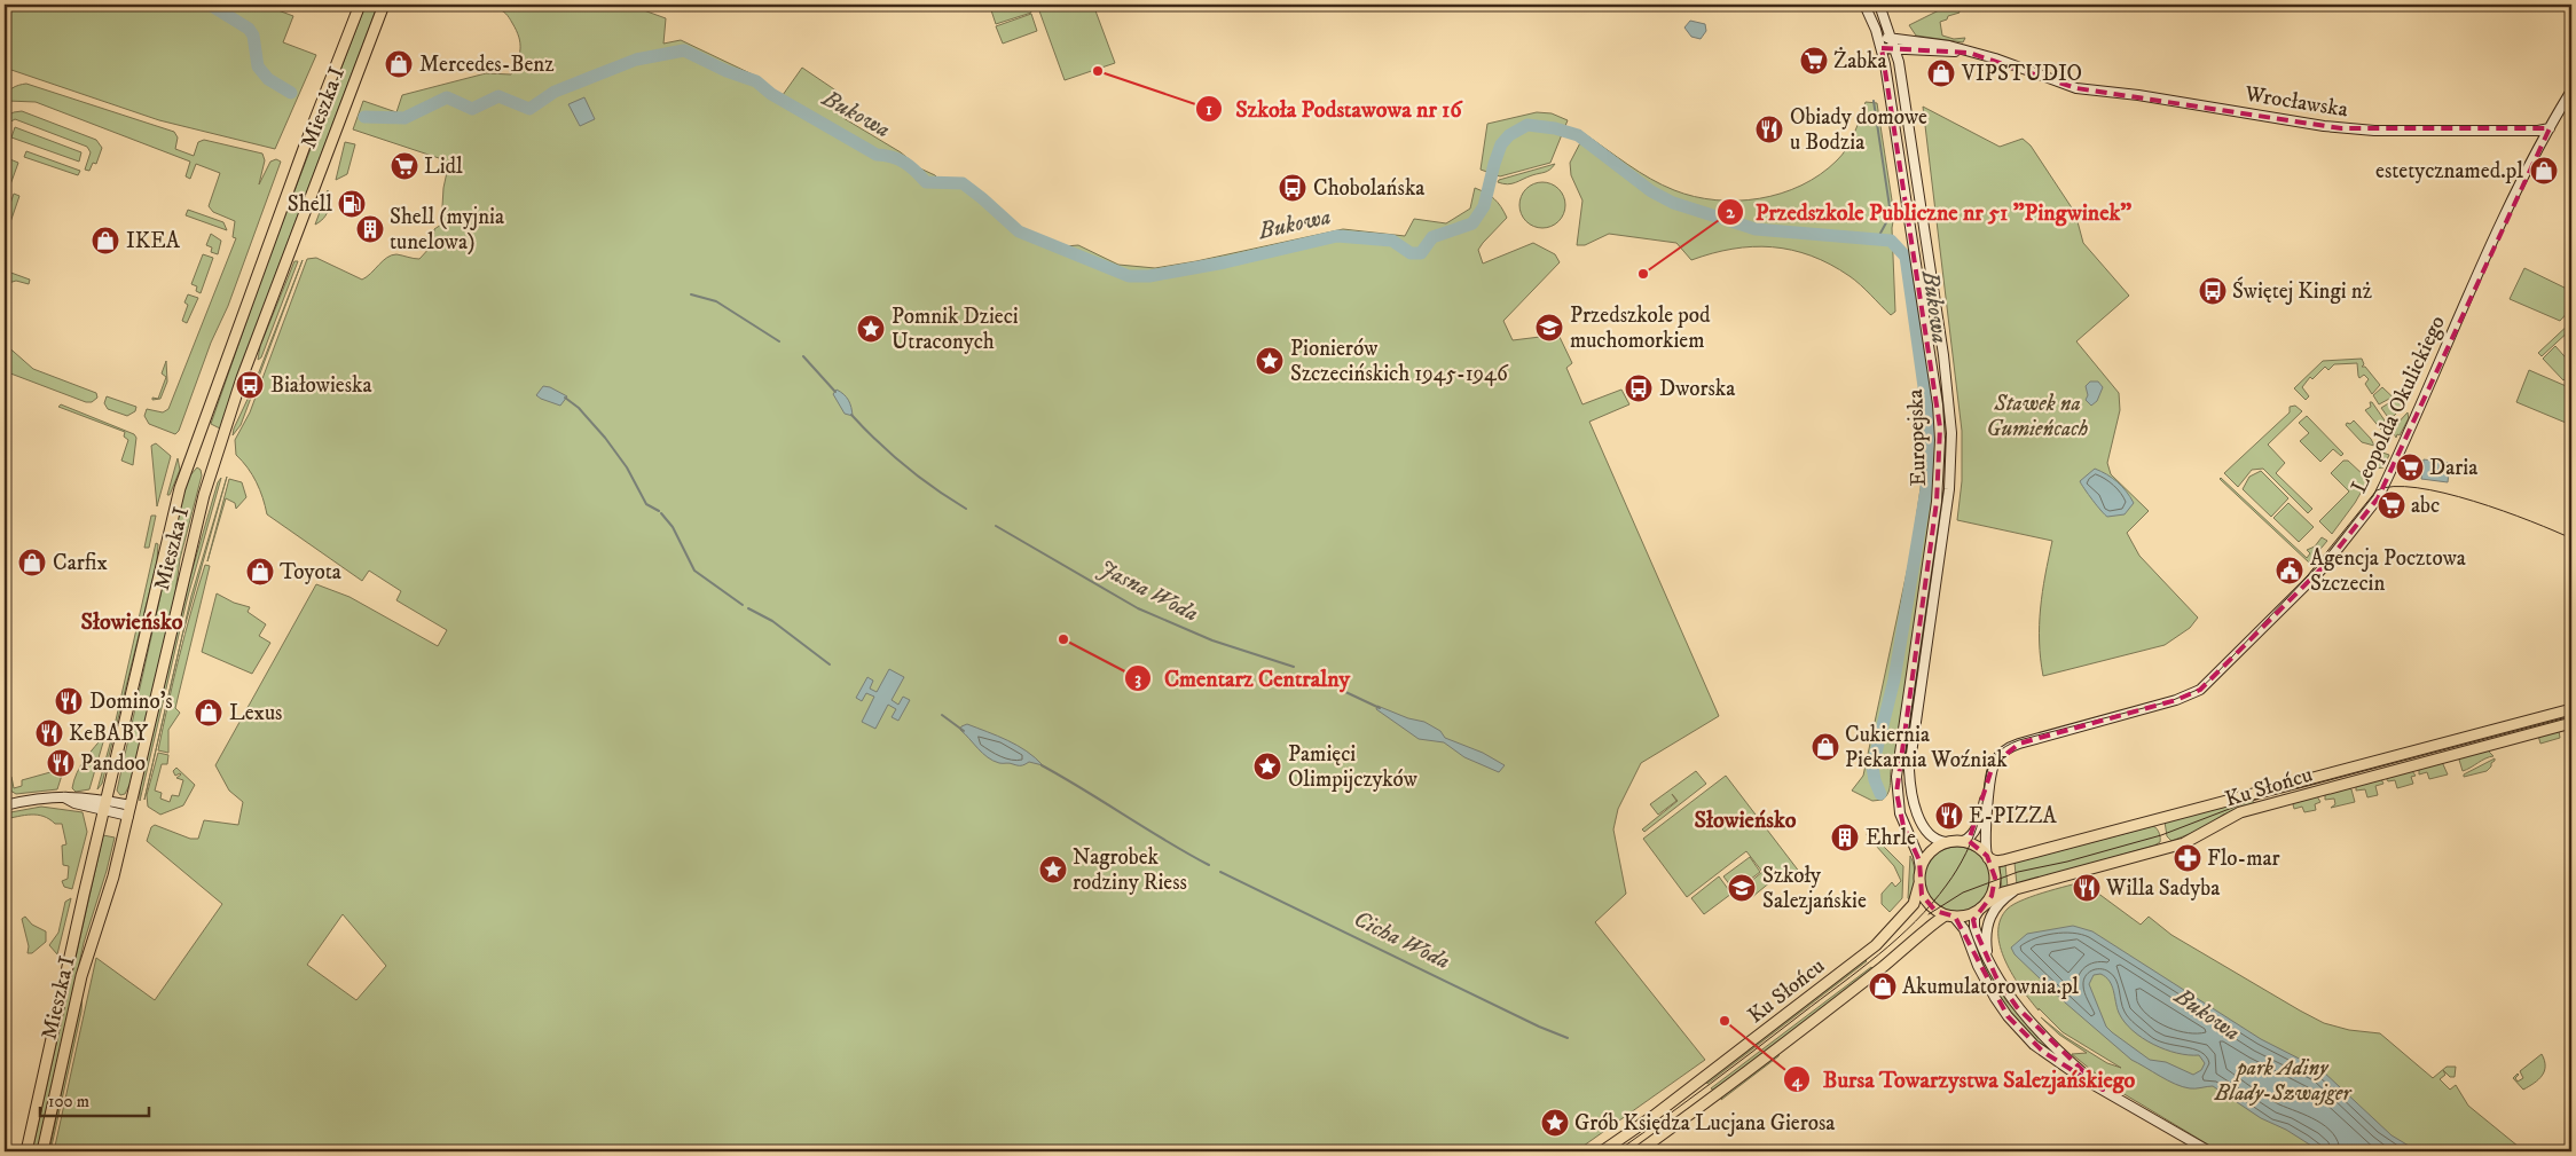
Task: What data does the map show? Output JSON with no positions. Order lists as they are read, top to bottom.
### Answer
{
  "streets": {
    "main road": [
      "Wrocławska",
      "Mieszka I",
      "Leopolda Okulickiego",
      "Europejska",
      "Ku Słońcu"
    ]
  },
  "crossings": [
    ["Wrocławska", "Leopolda Okulickiego"],
    ["Leopolda Okulickiego", "Europejska"],
    ["Leopolda Okulickiego", "Ku Słońcu"],
    ["Europejska", "Ku Słońcu"]
  ],
  "districts": ["Słowieńsko", "Słowieńsko"],
  "water": ["Bukowa", "Jasna Woda", "Cicha Woda"],
  "parks": ["Stawek na Gumieńcach", "park Adiny Blady-Szwajger"],
  "places": {
    "supermarket": [
      "Żabka",
      "Lidl",
      "Daria",
      "abc"
    ],
    "shop": [
      "Mercedes-Benz",
      "VIPSTUDIO",
      "estetycznamed.pl",
      "IKEA",
      "Carfix",
      "Toyota",
      "Lexus",
      "Cukiernia Piekarnia Woźniak",
      "Akumulatorownia.pl"
    ],
    "other": [
      "Szkoła Podstawowa nr 16",
      "Przedszkole Publiczne nr 51 \"Pingwinek\"",
      "Cmentarz Centralny",
      "Bursa Towarzystwa Salezjańskiego"
    ],
    "restaurant": [
      "Obiady domowe u Bodzia",
      "Domino's",
      "KeBABY",
      "Pandoo",
      "E-PIZZA",
      "Willa Sadyba"
    ],
    "bus stop": [
      "Chobolańska",
      "Świętej Kingi nż",
      "Białowieska",
      "Dworska"
    ],
    "fuel station": ["Shell"],
    "building": ["Shell (myjnia tunelowa)", "Ehrle"],
    "school or university": ["Przedszkole pod muchomorkiem", "Szkoły Salezjańskie"],
    "place": [
      "Pomnik Dzieci Utraconych",
      "Pionierów Szczecińskich 1945-1946",
      "Pamięci Olimpijczyków",
      "Nagrobek rodziny Riess",
      "Grób Księdza Lucjana Gierosa"
    ],
    "public building": ["Agencja Pocztowa Szczecin"],
    "pharmacy": ["Flo-mar"]
  },
  "scale_bar": "100 m"
}
